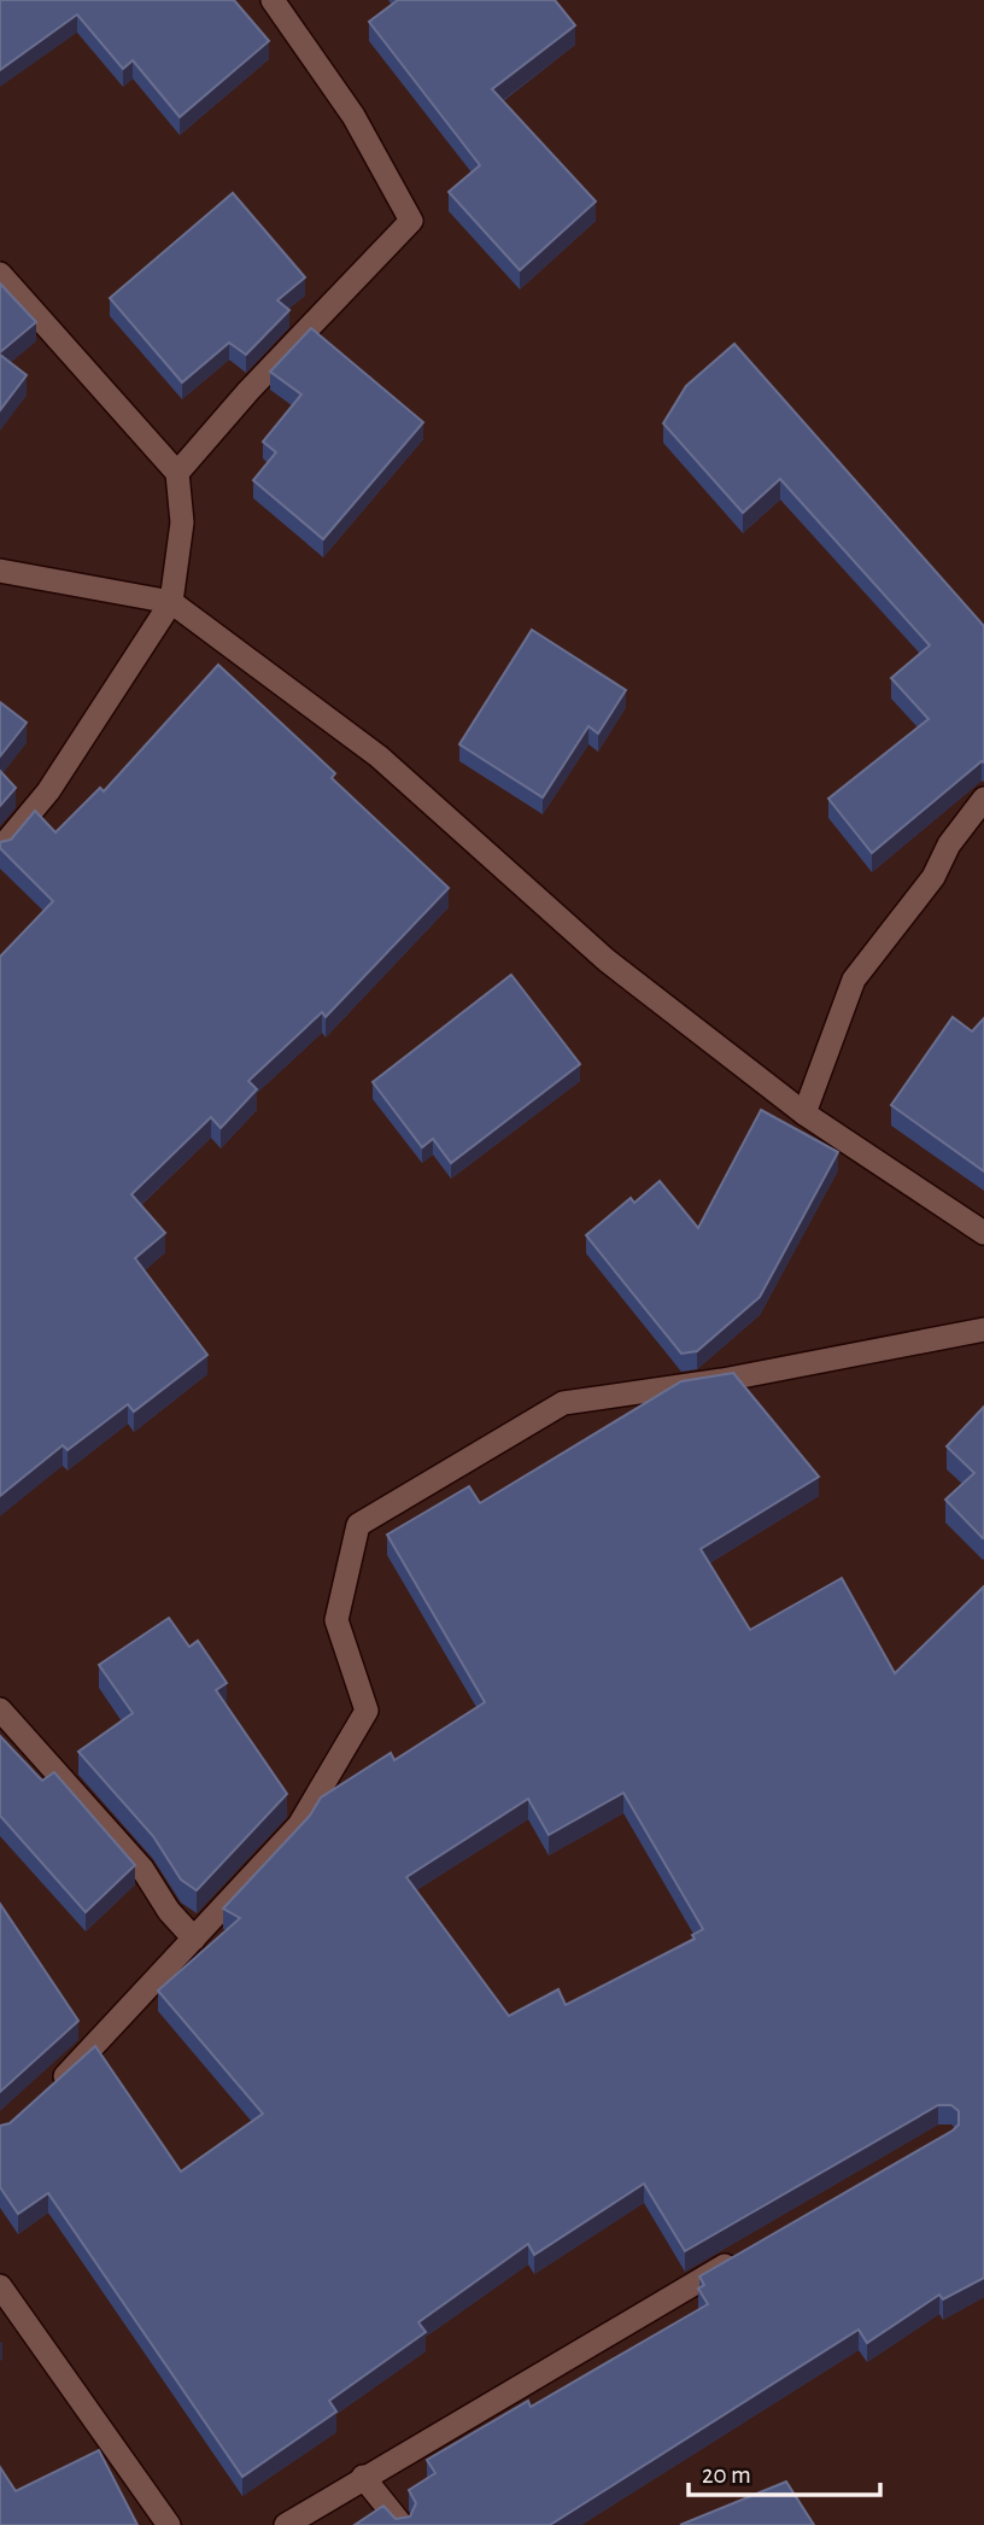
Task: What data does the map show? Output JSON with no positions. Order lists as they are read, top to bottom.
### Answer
{
  "scale_bar": "20 m"
}
